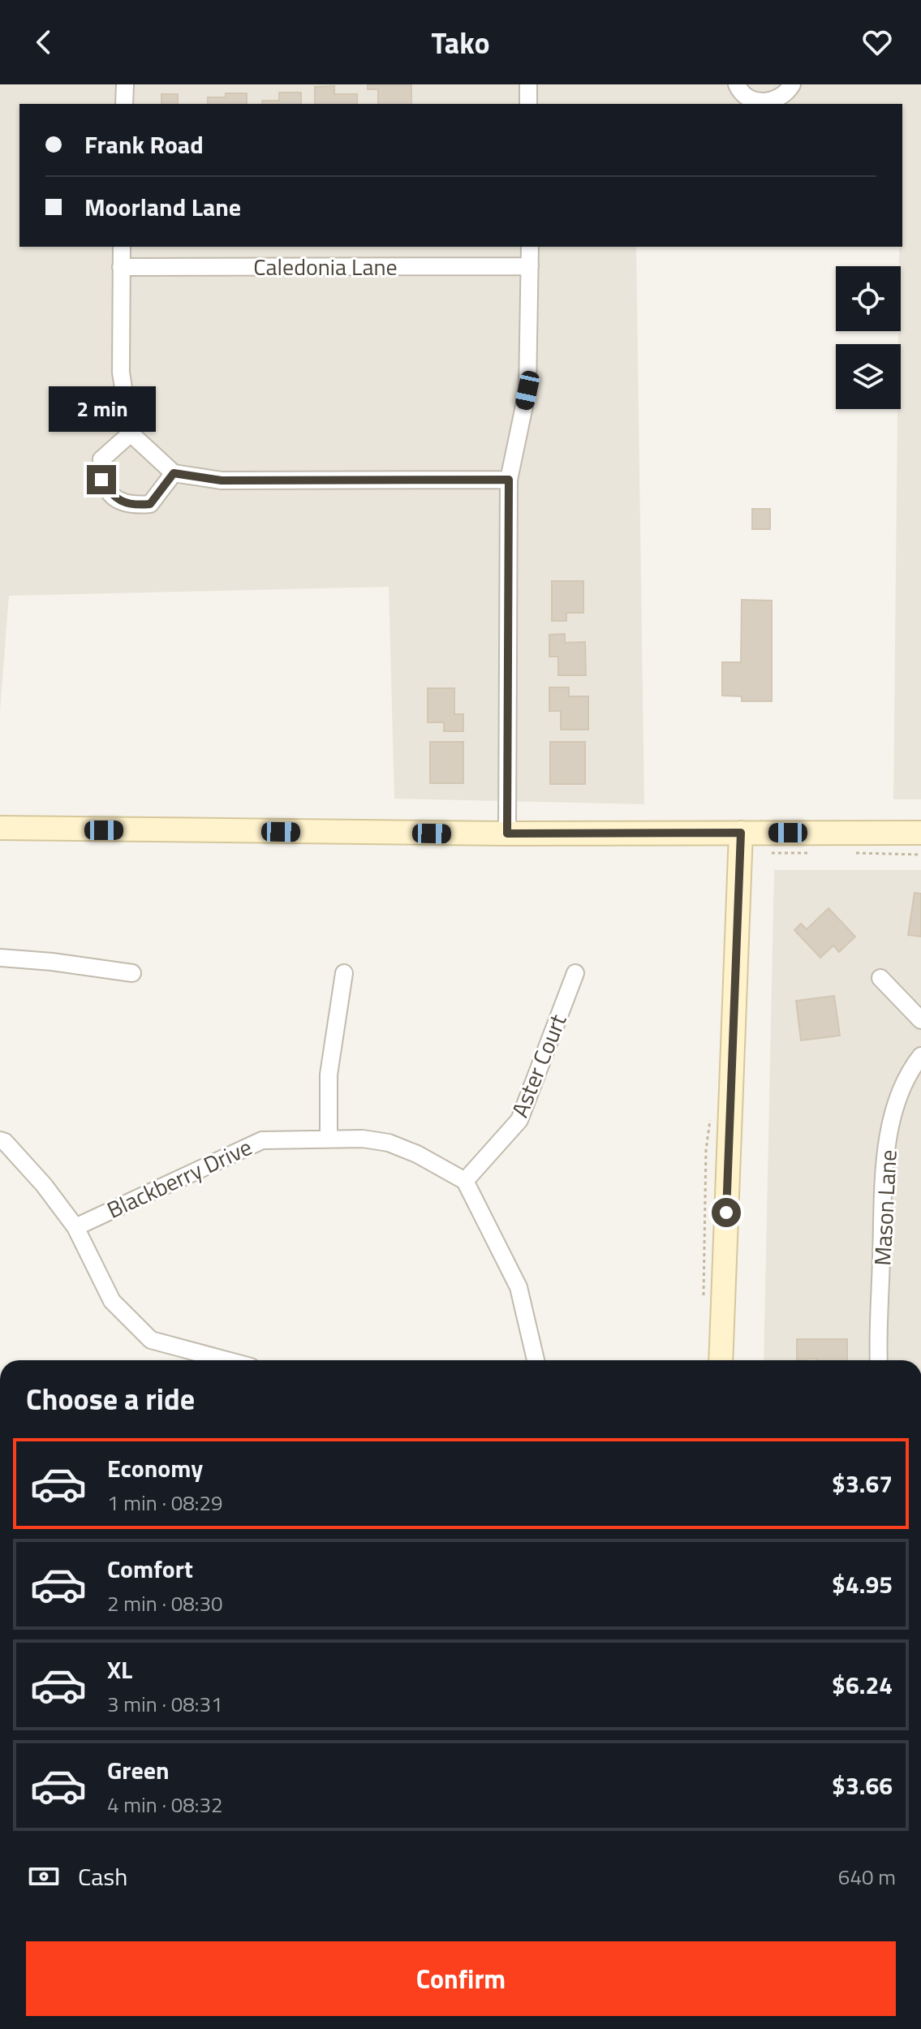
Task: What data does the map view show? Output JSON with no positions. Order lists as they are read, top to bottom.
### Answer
{
  "streets": {
    "street": [
      "Caledonia Lane",
      "Aster Court",
      "Blackberry Drive",
      "Mason Lane"
    ]
  },
  "crossings": [
    ["Aster Court", "Blackberry Drive"]
  ],
  "page": {
    "header": "Tako",
    "banner": ["Frank Road", "Moorland Lane"],
    "bubble": "2 min",
    "heading": "Choose a ride",
    "list": [
      {
        "name": "Economy",
        "note": "1 min · 08:29",
        "value": "$3.67"
      },
      {
        "name": "Comfort",
        "note": "2 min · 08:30",
        "value": "$4.95"
      },
      {
        "name": "XL",
        "note": "3 min · 08:31",
        "value": "$6.24"
      },
      {
        "name": "Green",
        "note": "4 min · 08:32",
        "value": "$3.66"
      }
    ],
    "pay": ["Cash", "640 m"],
    "buttons": "Confirm"
  }
}
